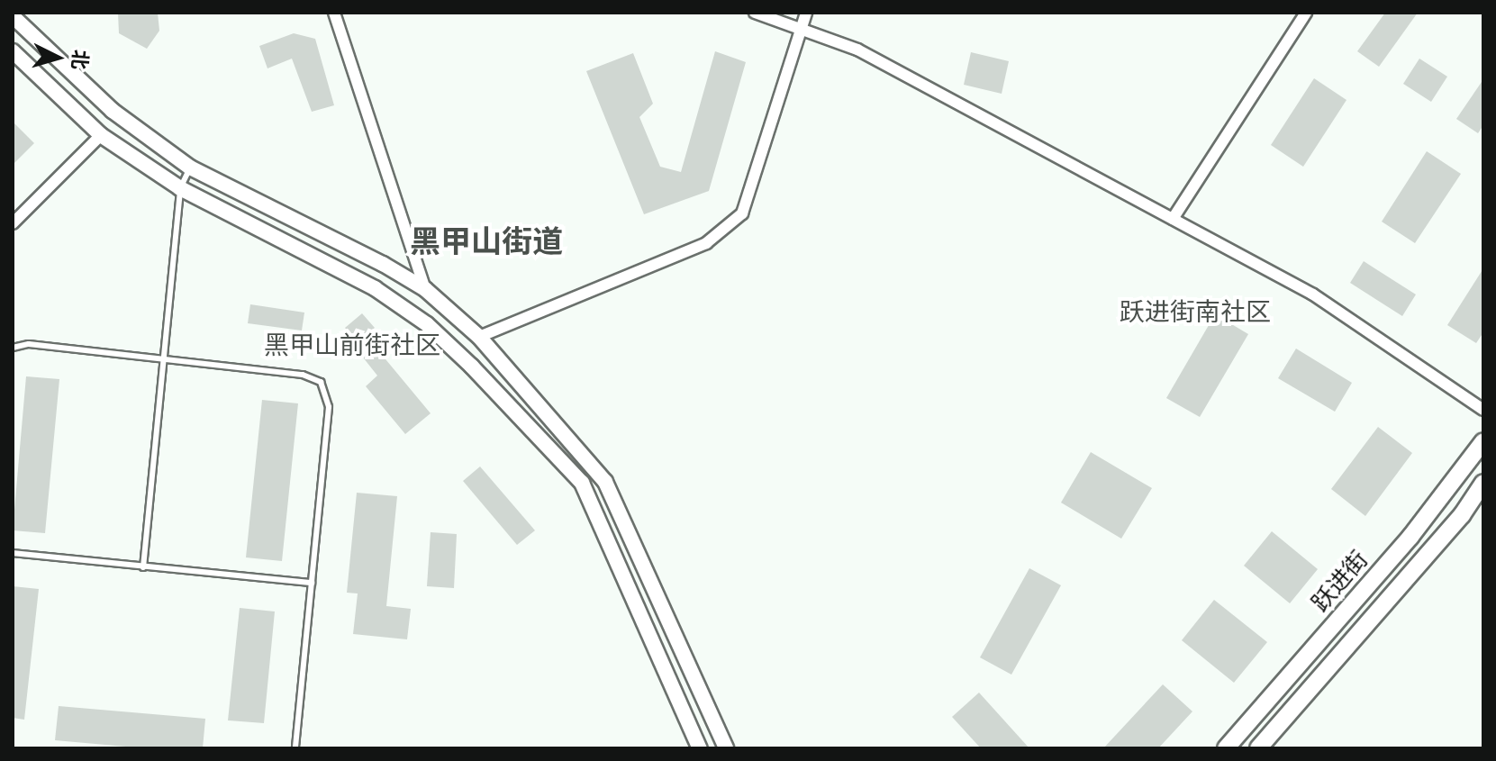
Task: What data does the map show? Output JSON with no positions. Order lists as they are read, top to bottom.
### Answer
{
  "streets": {
    "main road": ["跃进街"]
  },
  "districts": ["黑甲山街道", "跃进街南社区", "黑甲山前街社区"],
  "north": "right"
}
